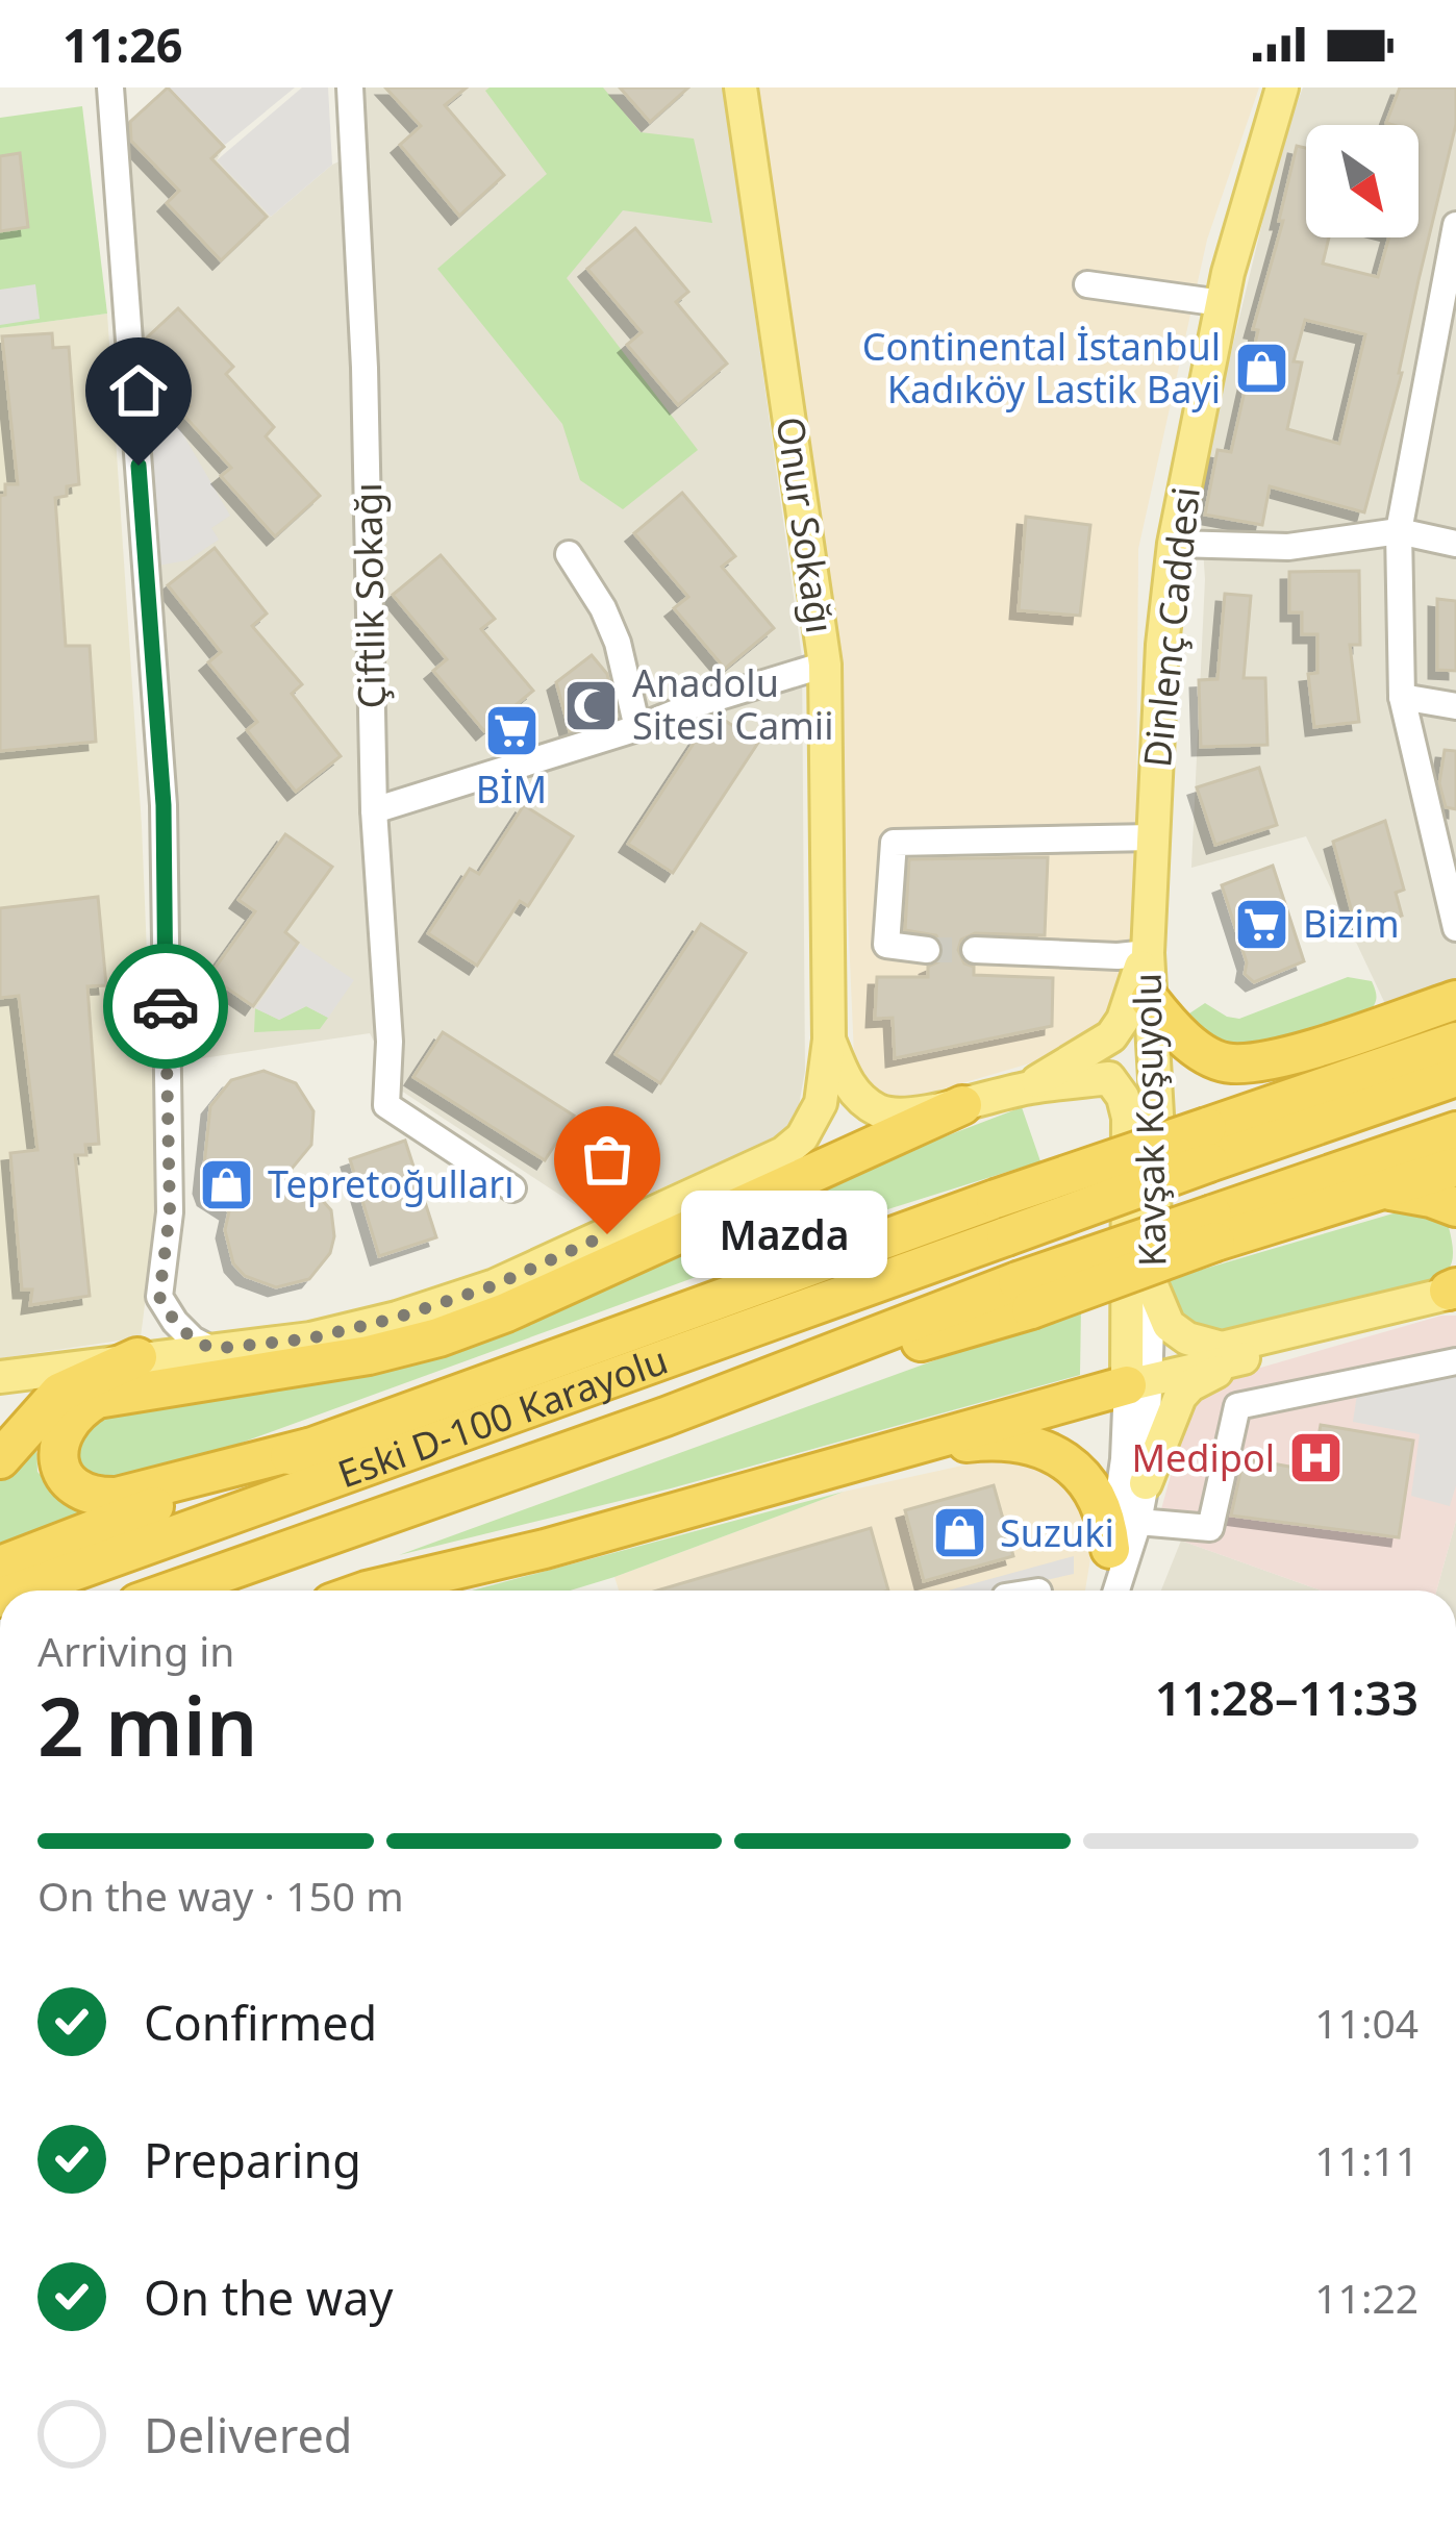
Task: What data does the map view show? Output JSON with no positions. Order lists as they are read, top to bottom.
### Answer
{
  "streets": {
    "highway": ["Eski D-100 Karayolu"],
    "main road": ["Onur Sokağı", "Dinlenç Caddesi", "Kavşak Koşuyolu"],
    "street": ["Çiftlik Sokağı"]
  },
  "crossings": [
    ["Onur Sokağı", "Kavşak Koşuyolu"],
    ["Dinlenç Caddesi", "Kavşak Koşuyolu"]
  ],
  "places": {
    "shop": ["Continental İstanbul Kadıköy Lastik Bayi", "Tepretoğulları", "Suzuki"],
    "mosque": ["Anadolu Sitesi Camii"],
    "supermarket": ["BİM", "Bizim"],
    "other": ["Mazda"],
    "hospital": ["Medipol"]
  },
  "north": "bottom right",
  "page": {
    "status": "11:26",
    "bubble": "Mazda",
    "heading": ["2 min", "Arriving in", "11:28–11:33"],
    "bar": "On the way · 150 m",
    "list": [
      ["Confirmed", "11:04"],
      ["Preparing", "11:11"],
      ["On the way", "11:22"],
      "Delivered"
    ]
  }
}
